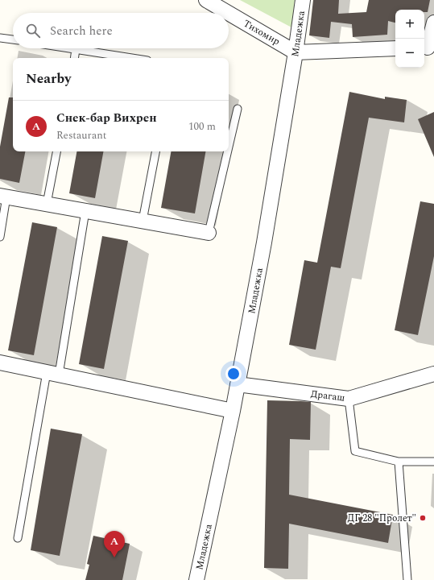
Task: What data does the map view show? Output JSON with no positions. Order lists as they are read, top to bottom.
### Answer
{
  "streets": {
    "street": ["Тихомир", "Младежка", "Драгаш"]
  },
  "crossings": [
    ["Тихомир", "Младежка"],
    ["Младежка", "Драгаш"]
  ],
  "places": ["ДГ 28 \"Пролет\""],
  "page": {
    "map_buttons": ["+", "−"],
    "search": "Search here",
    "heading": "Nearby",
    "list": [
      {
        "mark": "A",
        "name": "Снек-бар Вихрен",
        "note": "Restaurant",
        "value": "100 m"
      }
    ],
    "pins": "A"
  }
}
